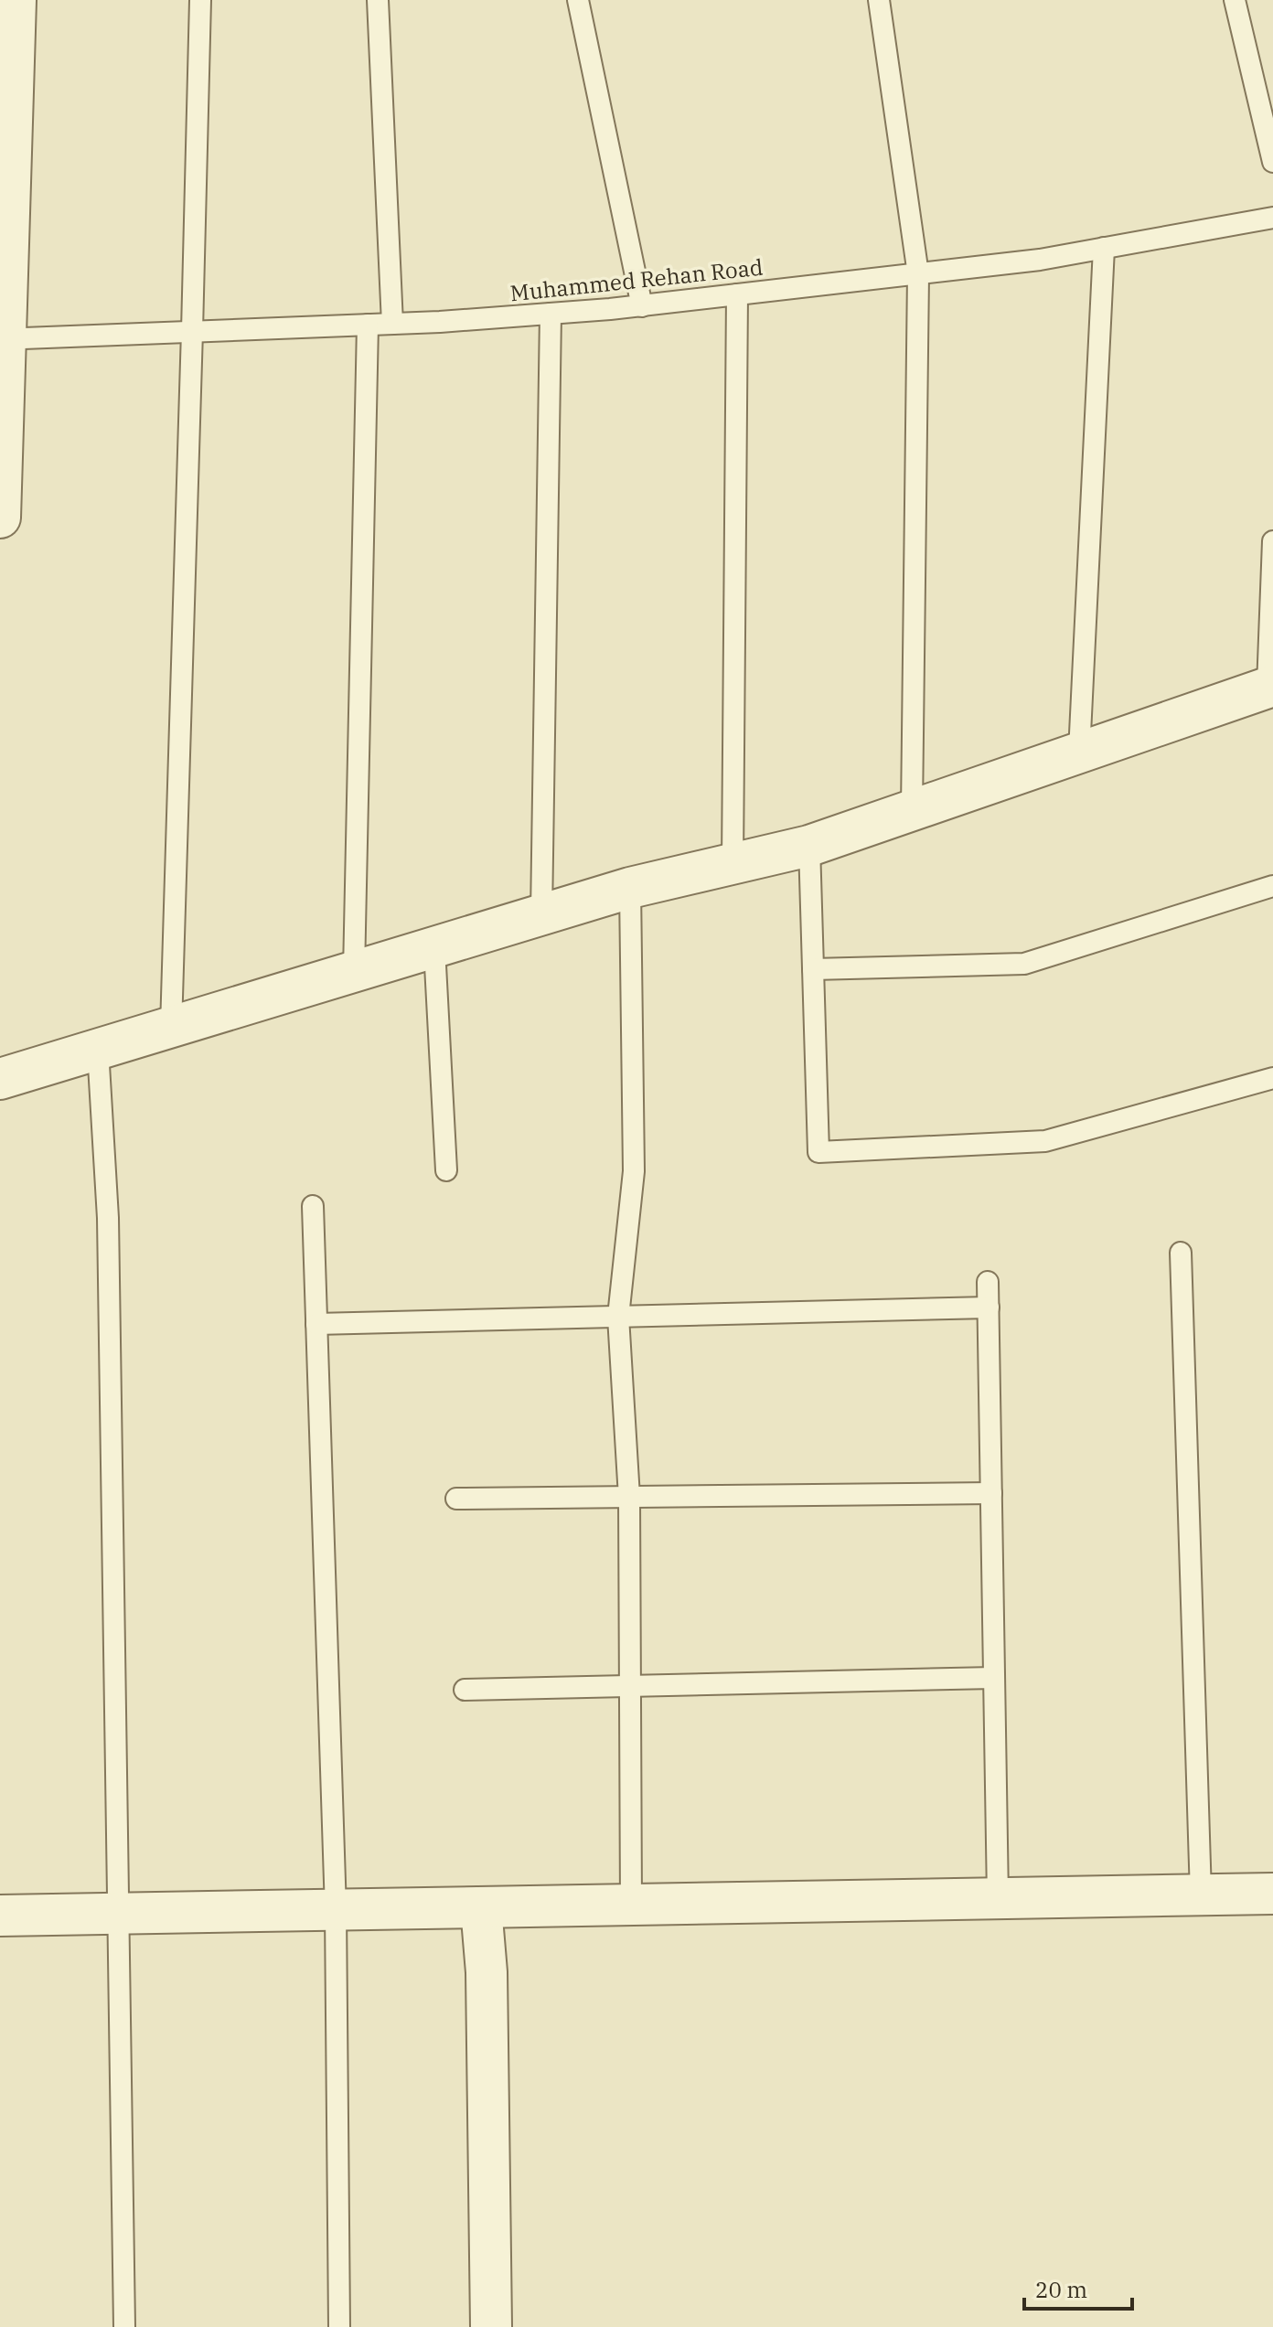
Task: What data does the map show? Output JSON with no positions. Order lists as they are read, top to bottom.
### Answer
{
  "streets": {
    "lane": ["Muhammed Rehan Road"]
  },
  "scale_bar": "20 m"
}
